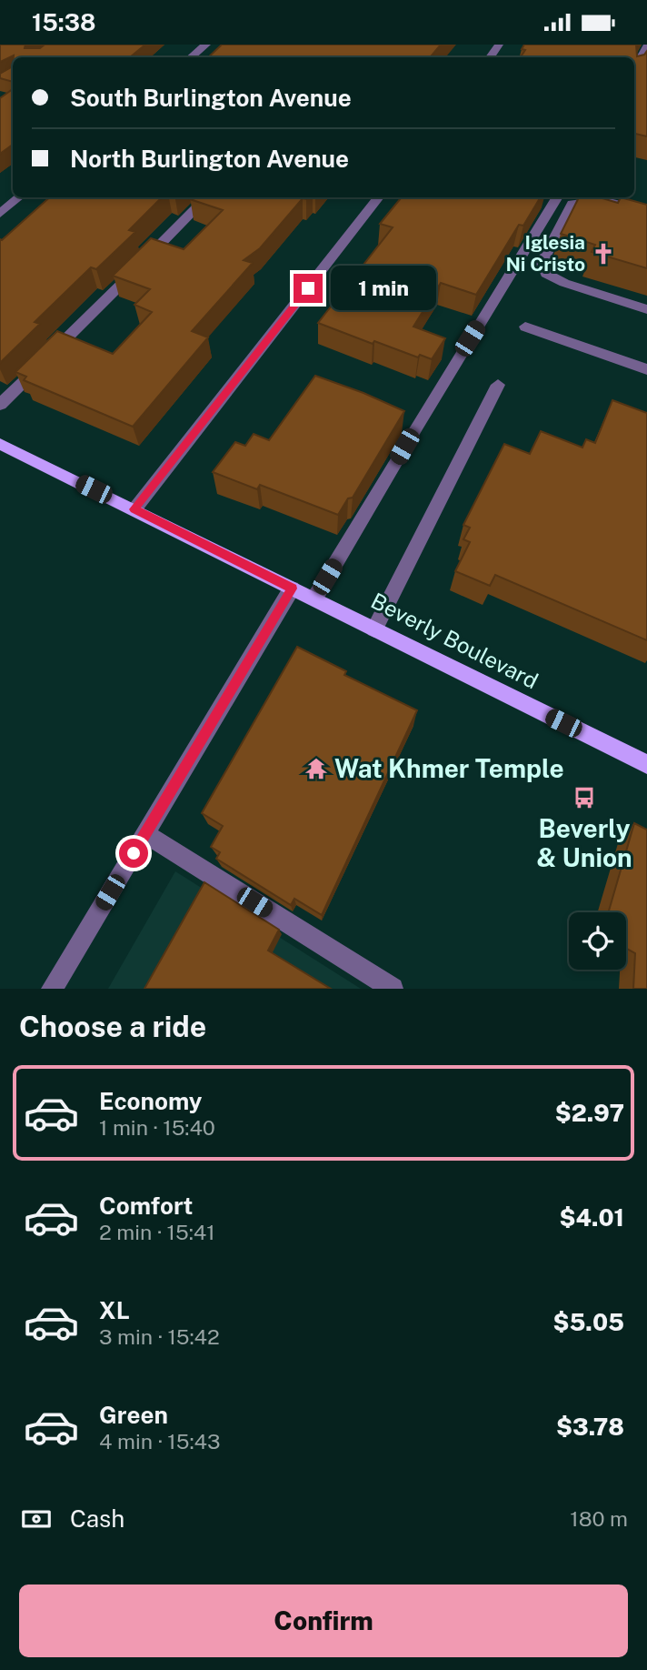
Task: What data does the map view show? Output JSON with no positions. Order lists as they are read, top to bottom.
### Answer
{
  "streets": {
    "main road": ["Beverly Boulevard"]
  },
  "places": {
    "church": ["Iglesia Ni Cristo"],
    "temple": ["Wat Khmer Temple"],
    "bus stop": ["Beverly & Union"]
  },
  "page": {
    "status": "15:38",
    "banner": ["South Burlington Avenue", "North Burlington Avenue"],
    "bubble": "1 min",
    "heading": "Choose a ride",
    "list": [
      {
        "name": "Economy",
        "note": "1 min · 15:40",
        "value": "$2.97"
      },
      {
        "name": "Comfort",
        "note": "2 min · 15:41",
        "value": "$4.01"
      },
      {
        "name": "XL",
        "note": "3 min · 15:42",
        "value": "$5.05"
      },
      {
        "name": "Green",
        "note": "4 min · 15:43",
        "value": "$3.78"
      }
    ],
    "pay": ["Cash", "180 m"],
    "buttons": "Confirm"
  }
}
